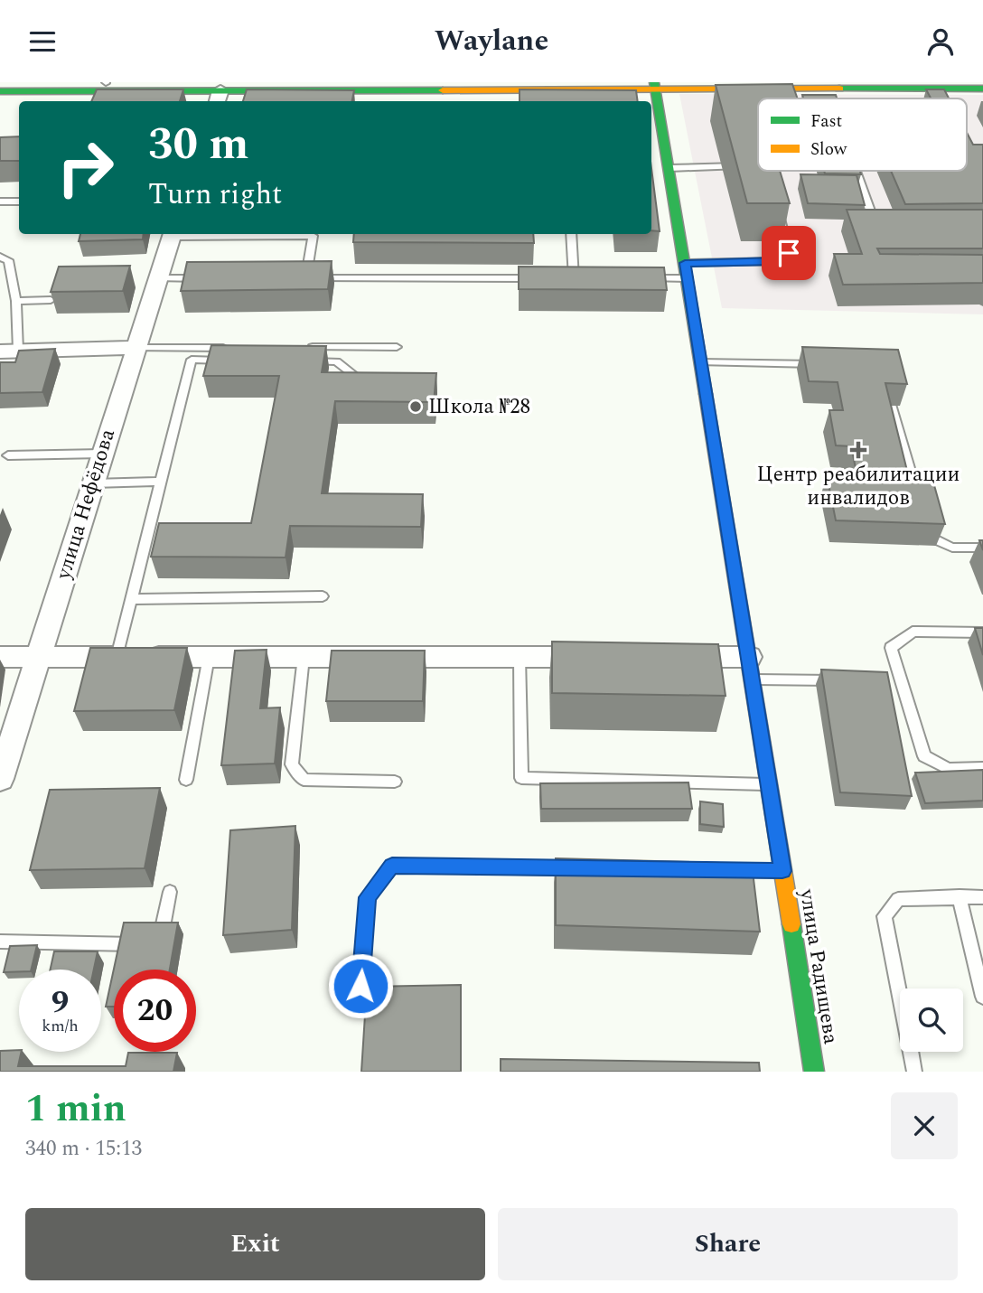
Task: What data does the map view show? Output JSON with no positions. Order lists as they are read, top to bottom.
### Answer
{
  "streets": {
    "main road": ["улица Радищева"],
    "street": ["улица Нефёдова"]
  },
  "places": {
    "other": ["Школа №28"],
    "health": ["Центр реабилитации инвалидов"]
  },
  "legend": ["Fast", "Slow"],
  "page": {
    "header": "Waylane",
    "turn": ["30 m", "Turn right"],
    "speed": "9 km/h",
    "limit": "20",
    "heading": ["1 min", "340 m · 15:13"],
    "buttons": ["Exit", "Share"]
  }
}
